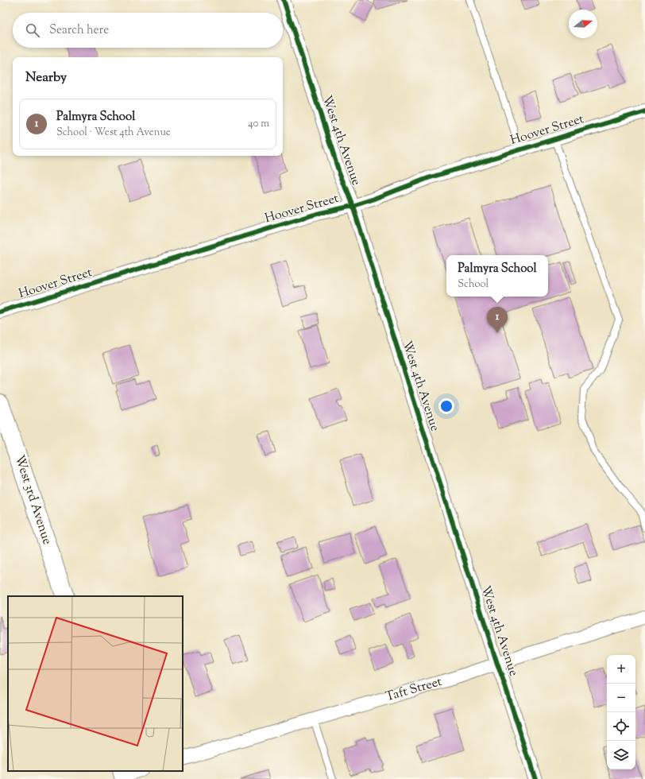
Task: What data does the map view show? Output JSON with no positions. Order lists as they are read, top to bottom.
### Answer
{
  "streets": {
    "street": [
      "Hoover Street",
      "West 4th Avenue",
      "West 3rd Avenue",
      "Taft Street"
    ]
  },
  "crossings": [
    ["Hoover Street", "West 4th Avenue"],
    ["West 4th Avenue", "Taft Street"]
  ],
  "north": "right",
  "page": {
    "search": "Search here",
    "heading": "Nearby",
    "list": [
      {
        "mark": "1",
        "name": "Palmyra School",
        "note": "School · West 4th Avenue",
        "value": "40 m"
      }
    ],
    "popup": ["Palmyra School", "School"],
    "pins": "1",
    "map_buttons": ["+", "−"]
  }
}
